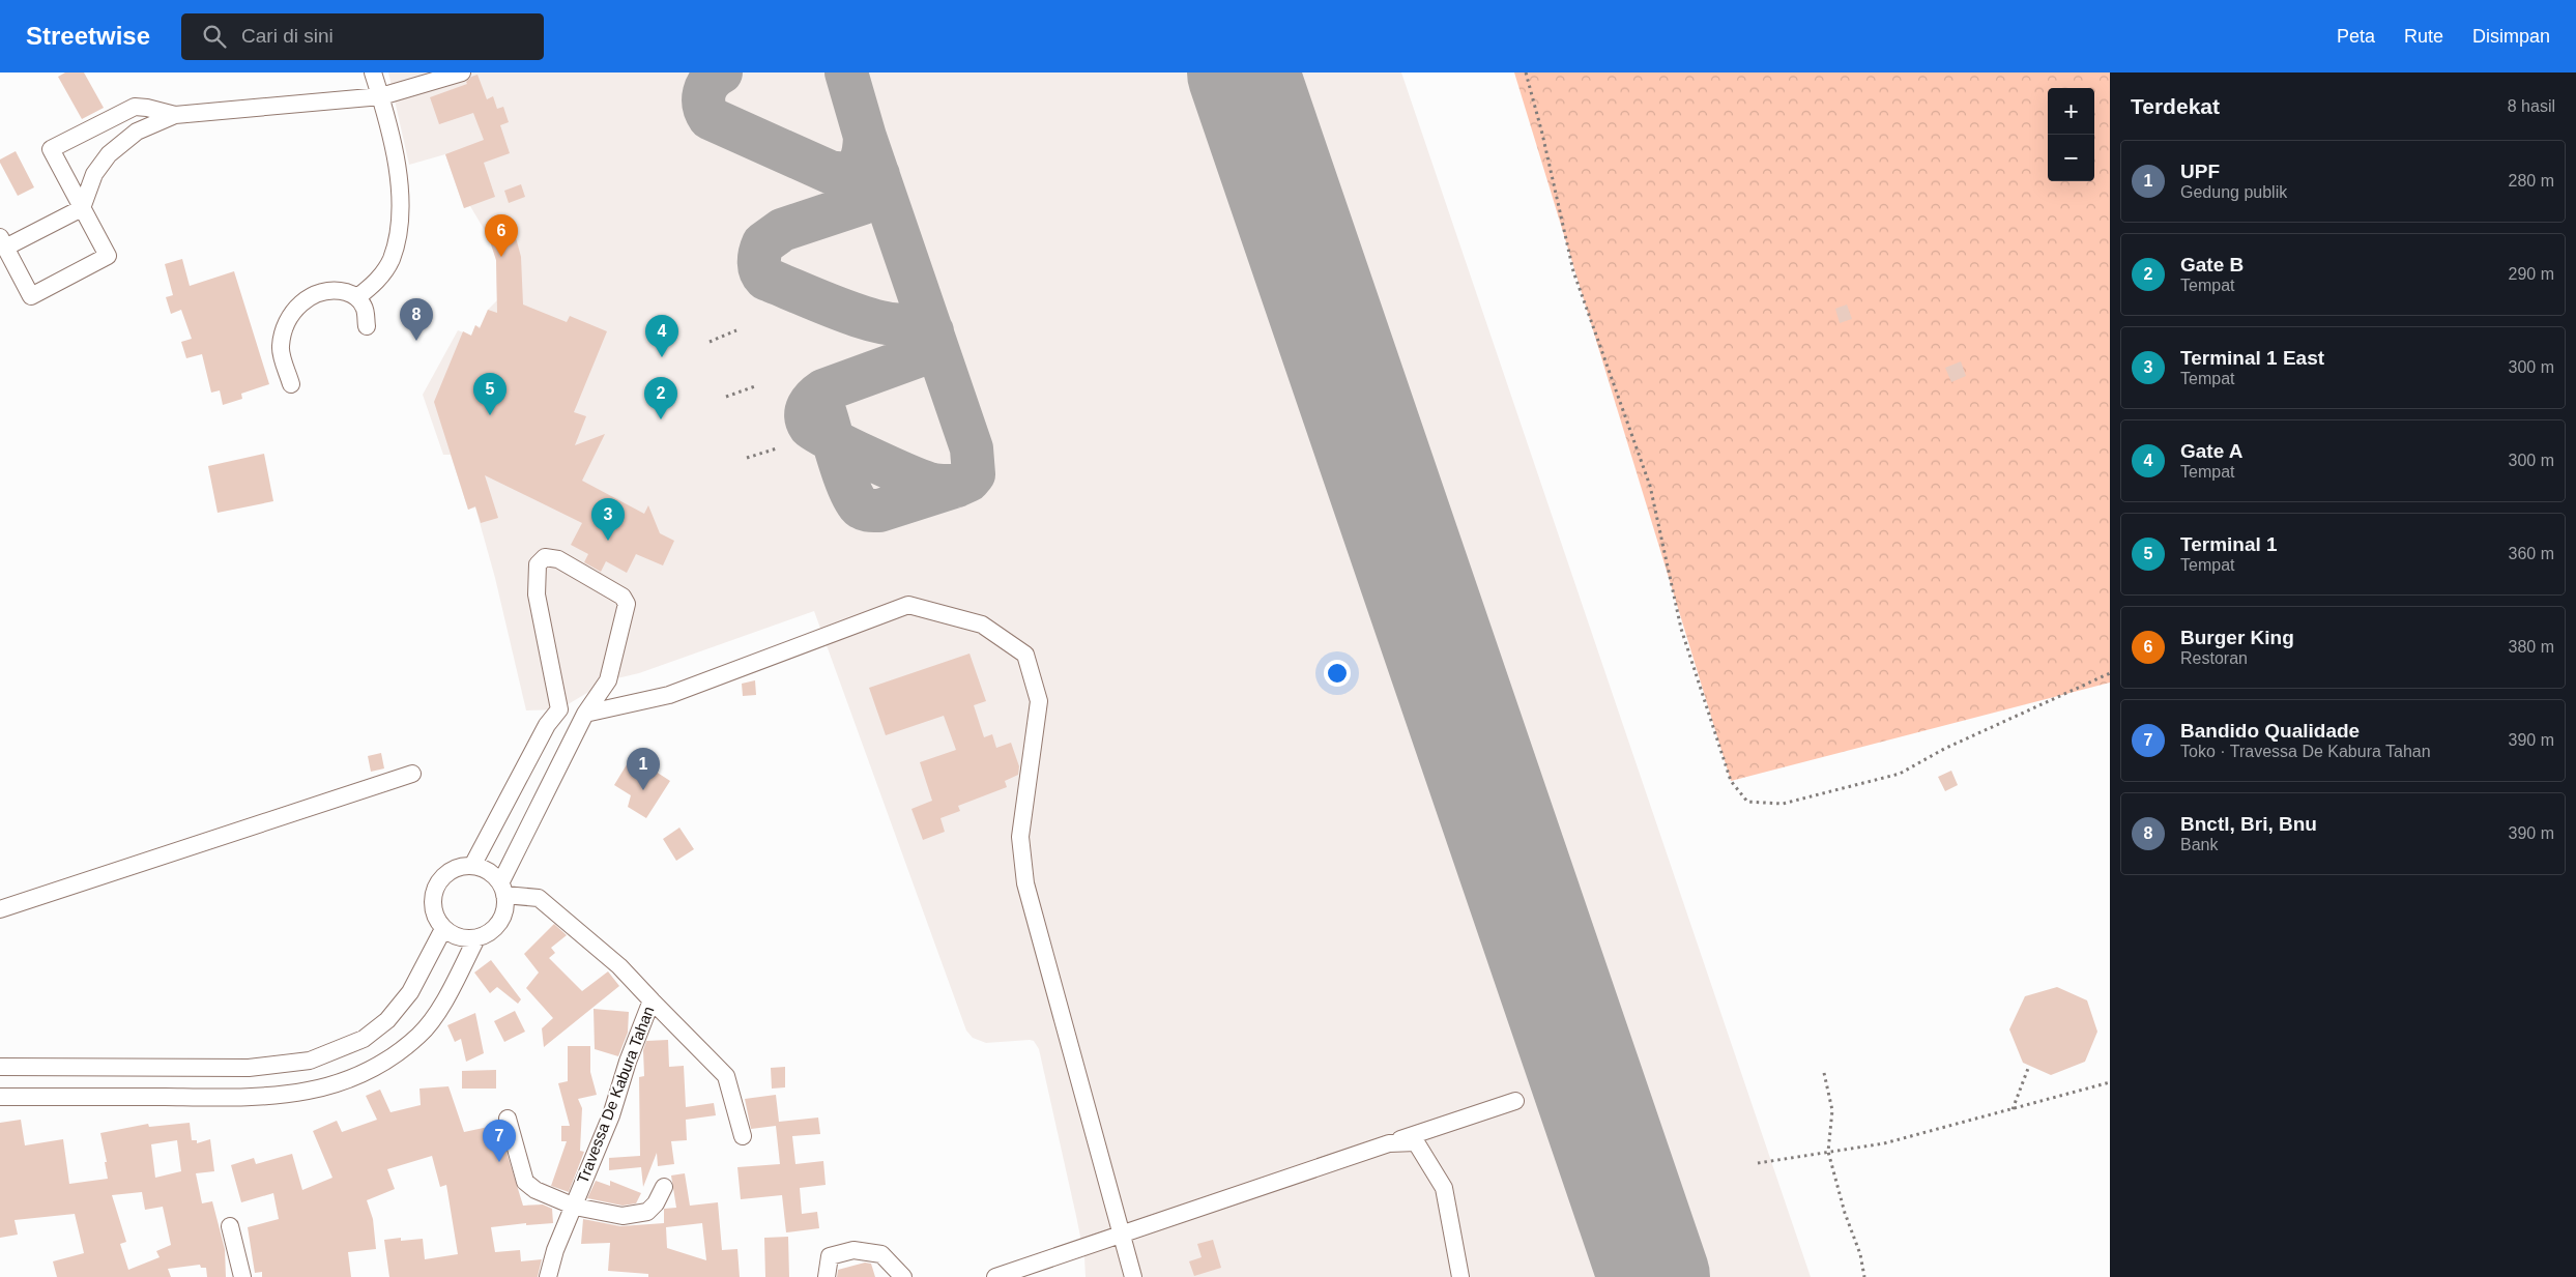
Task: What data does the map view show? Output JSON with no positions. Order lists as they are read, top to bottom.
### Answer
{
  "streets": {
    "street": ["Travessa De Kabura Tahan"]
  },
  "page": {
    "header": "Streetwise",
    "search": "Cari di sini",
    "nav": ["Peta", "Rute", "Disimpan"],
    "heading": ["Terdekat", "8 hasil"],
    "map_buttons": ["+", "−"],
    "list": [
      {
        "mark": "1",
        "name": "UPF",
        "note": "Gedung publik",
        "value": "280 m"
      },
      {
        "mark": "2",
        "name": "Gate B",
        "note": "Tempat",
        "value": "290 m"
      },
      {
        "mark": "3",
        "name": "Terminal 1 East",
        "note": "Tempat",
        "value": "300 m"
      },
      {
        "mark": "4",
        "name": "Gate A",
        "note": "Tempat",
        "value": "300 m"
      },
      {
        "mark": "5",
        "name": "Terminal 1",
        "note": "Tempat",
        "value": "360 m"
      },
      {
        "mark": "6",
        "name": "Burger King",
        "note": "Restoran",
        "value": "380 m"
      },
      {
        "mark": "7",
        "name": "Bandido Qualidade",
        "note": "Toko · Travessa De Kabura Tahan",
        "value": "390 m"
      },
      {
        "mark": "8",
        "name": "Bnctl, Bri, Bnu",
        "note": "Bank",
        "value": "390 m"
      }
    ],
    "pins": [
      "6",
      "8",
      "4",
      "5",
      "2",
      "3",
      "1",
      "7"
    ]
  }
}
